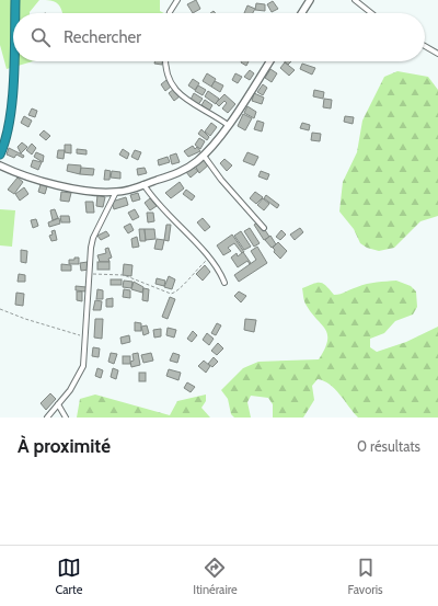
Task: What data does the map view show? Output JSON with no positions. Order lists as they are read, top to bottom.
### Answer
{
  "page": {
    "search": "Rechercher",
    "heading": ["À proximité", "0 résultats"],
    "nav": ["Carte", "Itinéraire", "Favoris"]
  }
}
